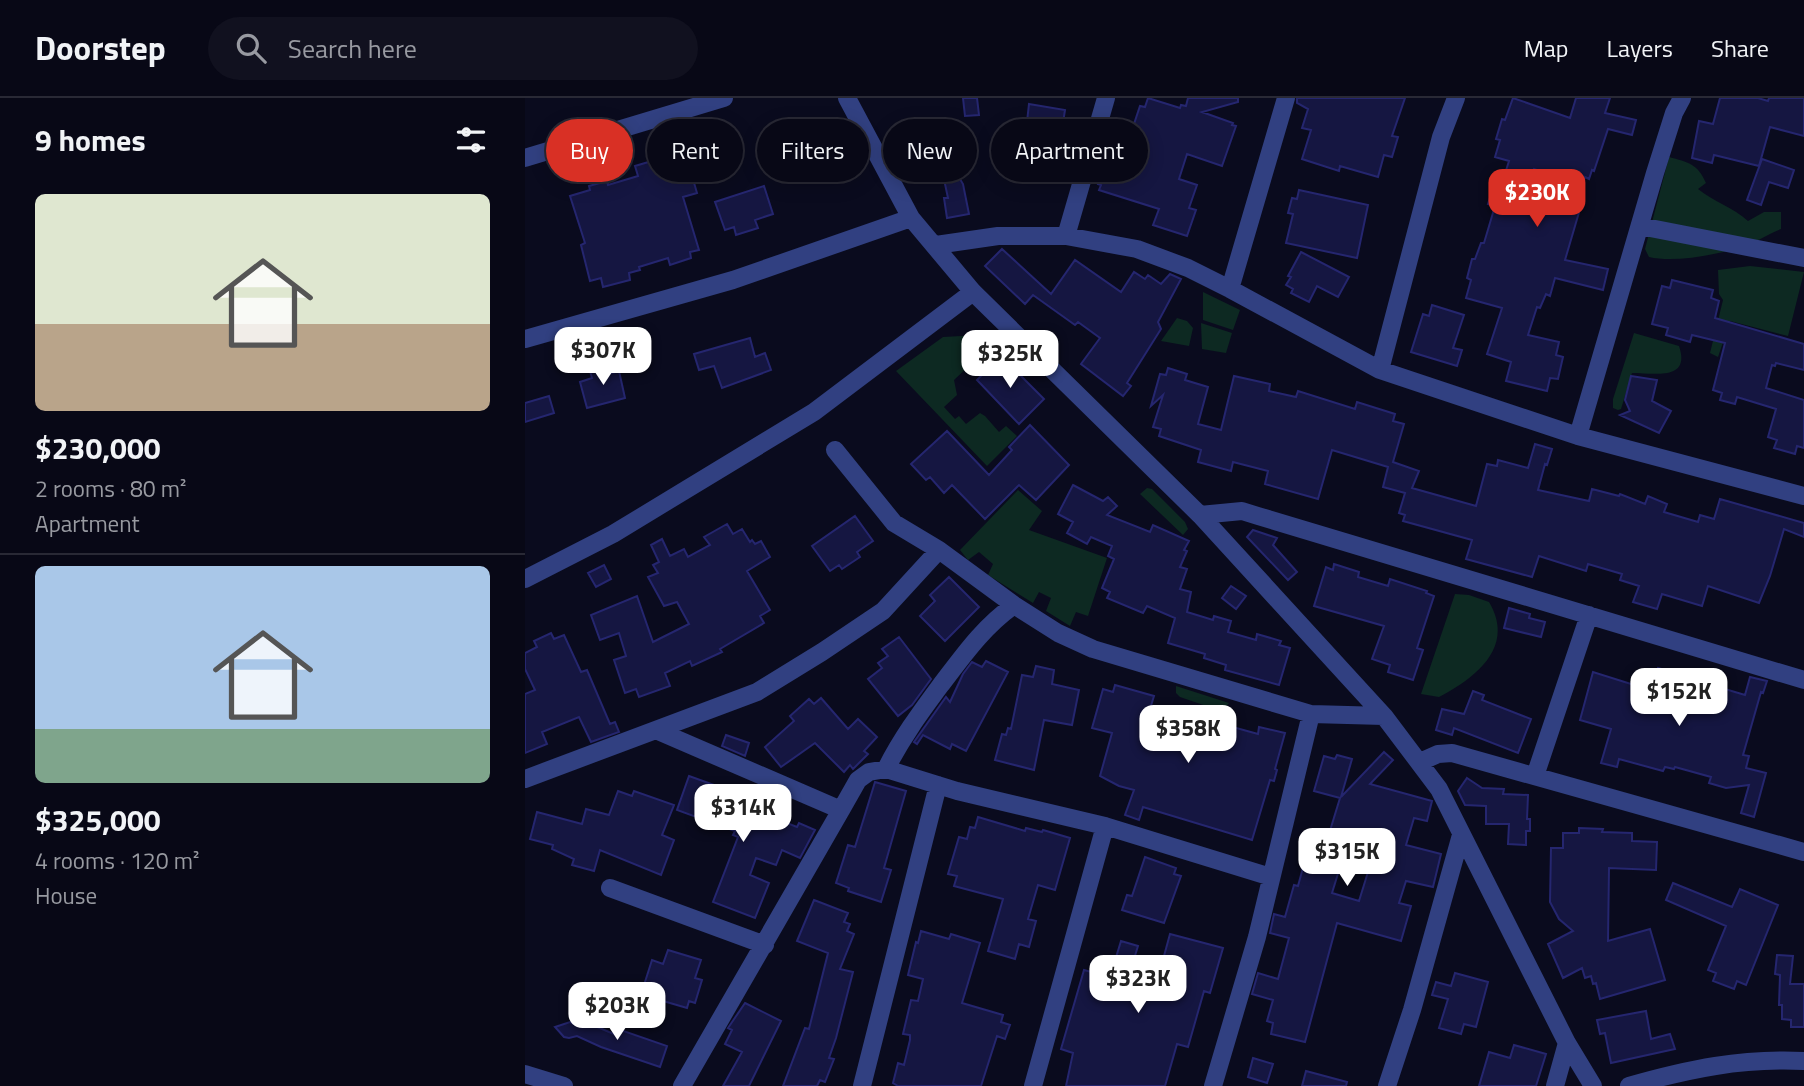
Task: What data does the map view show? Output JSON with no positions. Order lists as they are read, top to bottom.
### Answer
{
  "page": {
    "header": "Doorstep",
    "search": "Search here",
    "nav": ["Map", "Layers", "Share"],
    "heading": "9 homes",
    "chip": [
      "Buy",
      "Rent",
      "Filters",
      "New",
      "Apartment"
    ],
    "price": [
      "$230K",
      "$307K",
      "$325K",
      "$152K",
      "$358K",
      "$314K",
      "$315K",
      "$323K",
      "$203K"
    ],
    "list": [
      {
        "name": "$230,000",
        "note": "2 rooms · 80 m² · Apartment"
      },
      {
        "name": "$325,000",
        "note": "4 rooms · 120 m² · House"
      }
    ]
  }
}
